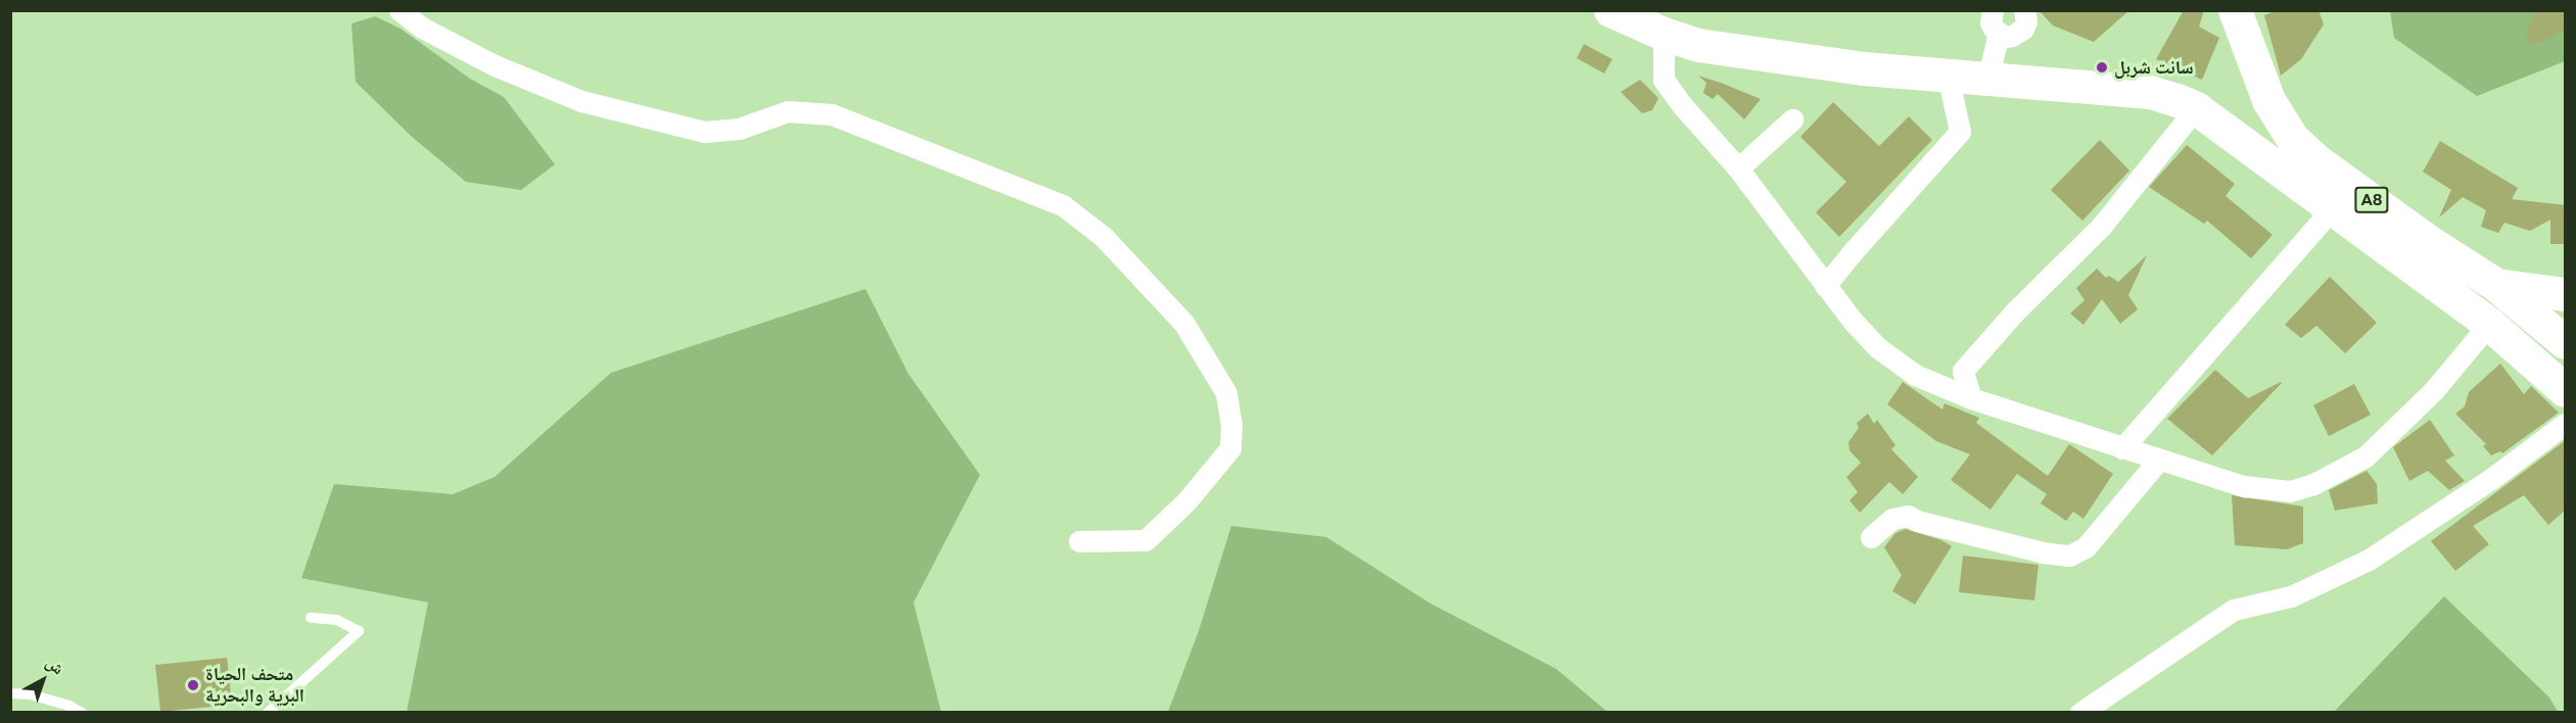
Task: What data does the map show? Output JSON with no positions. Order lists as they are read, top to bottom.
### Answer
{
  "streets": {
    "highway": ["A8"]
  },
  "places": ["سانت شربل", "متحف الحياة البرية والبحرية"],
  "north": "top right"
}
